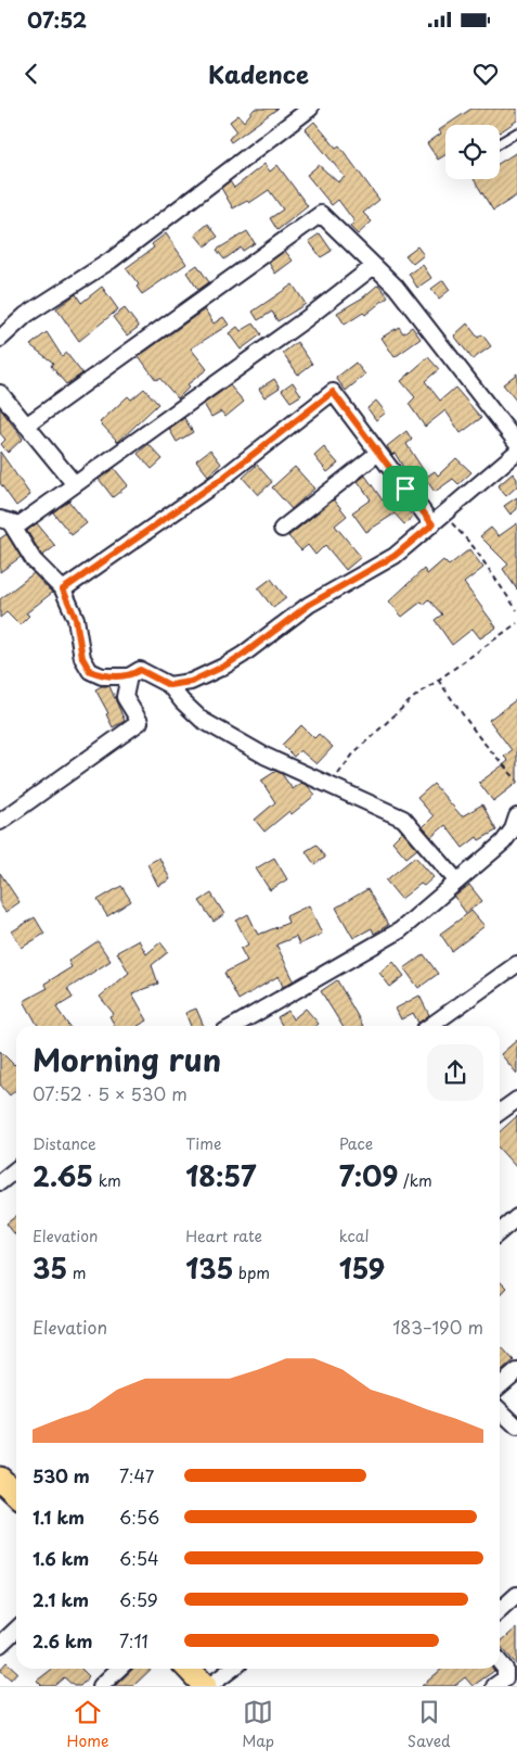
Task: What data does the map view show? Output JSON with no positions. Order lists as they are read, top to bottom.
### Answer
{
  "page": {
    "status": "07:52",
    "header": "Kadence",
    "heading": ["Morning run", "07:52 · 5 × 530 m"],
    "stats": [
      ["Distance", "2.65 km"],
      ["Time", "18:57"],
      ["Pace", "7:09 /km"],
      ["Elevation", "35 m"],
      ["Heart rate", "135 bpm"],
      ["kcal", "159"]
    ],
    "chart": ["Elevation", "183–190 m"],
    "list": [
      {
        "name": "530 m",
        "note": "7:47"
      },
      {
        "name": "1.1 km",
        "note": "6:56"
      },
      {
        "name": "1.6 km",
        "note": "6:54"
      },
      {
        "name": "2.1 km",
        "note": "6:59"
      },
      {
        "name": "2.6 km",
        "note": "7:11"
      }
    ],
    "tabs": ["Home", "Map", "Saved"]
  }
}
